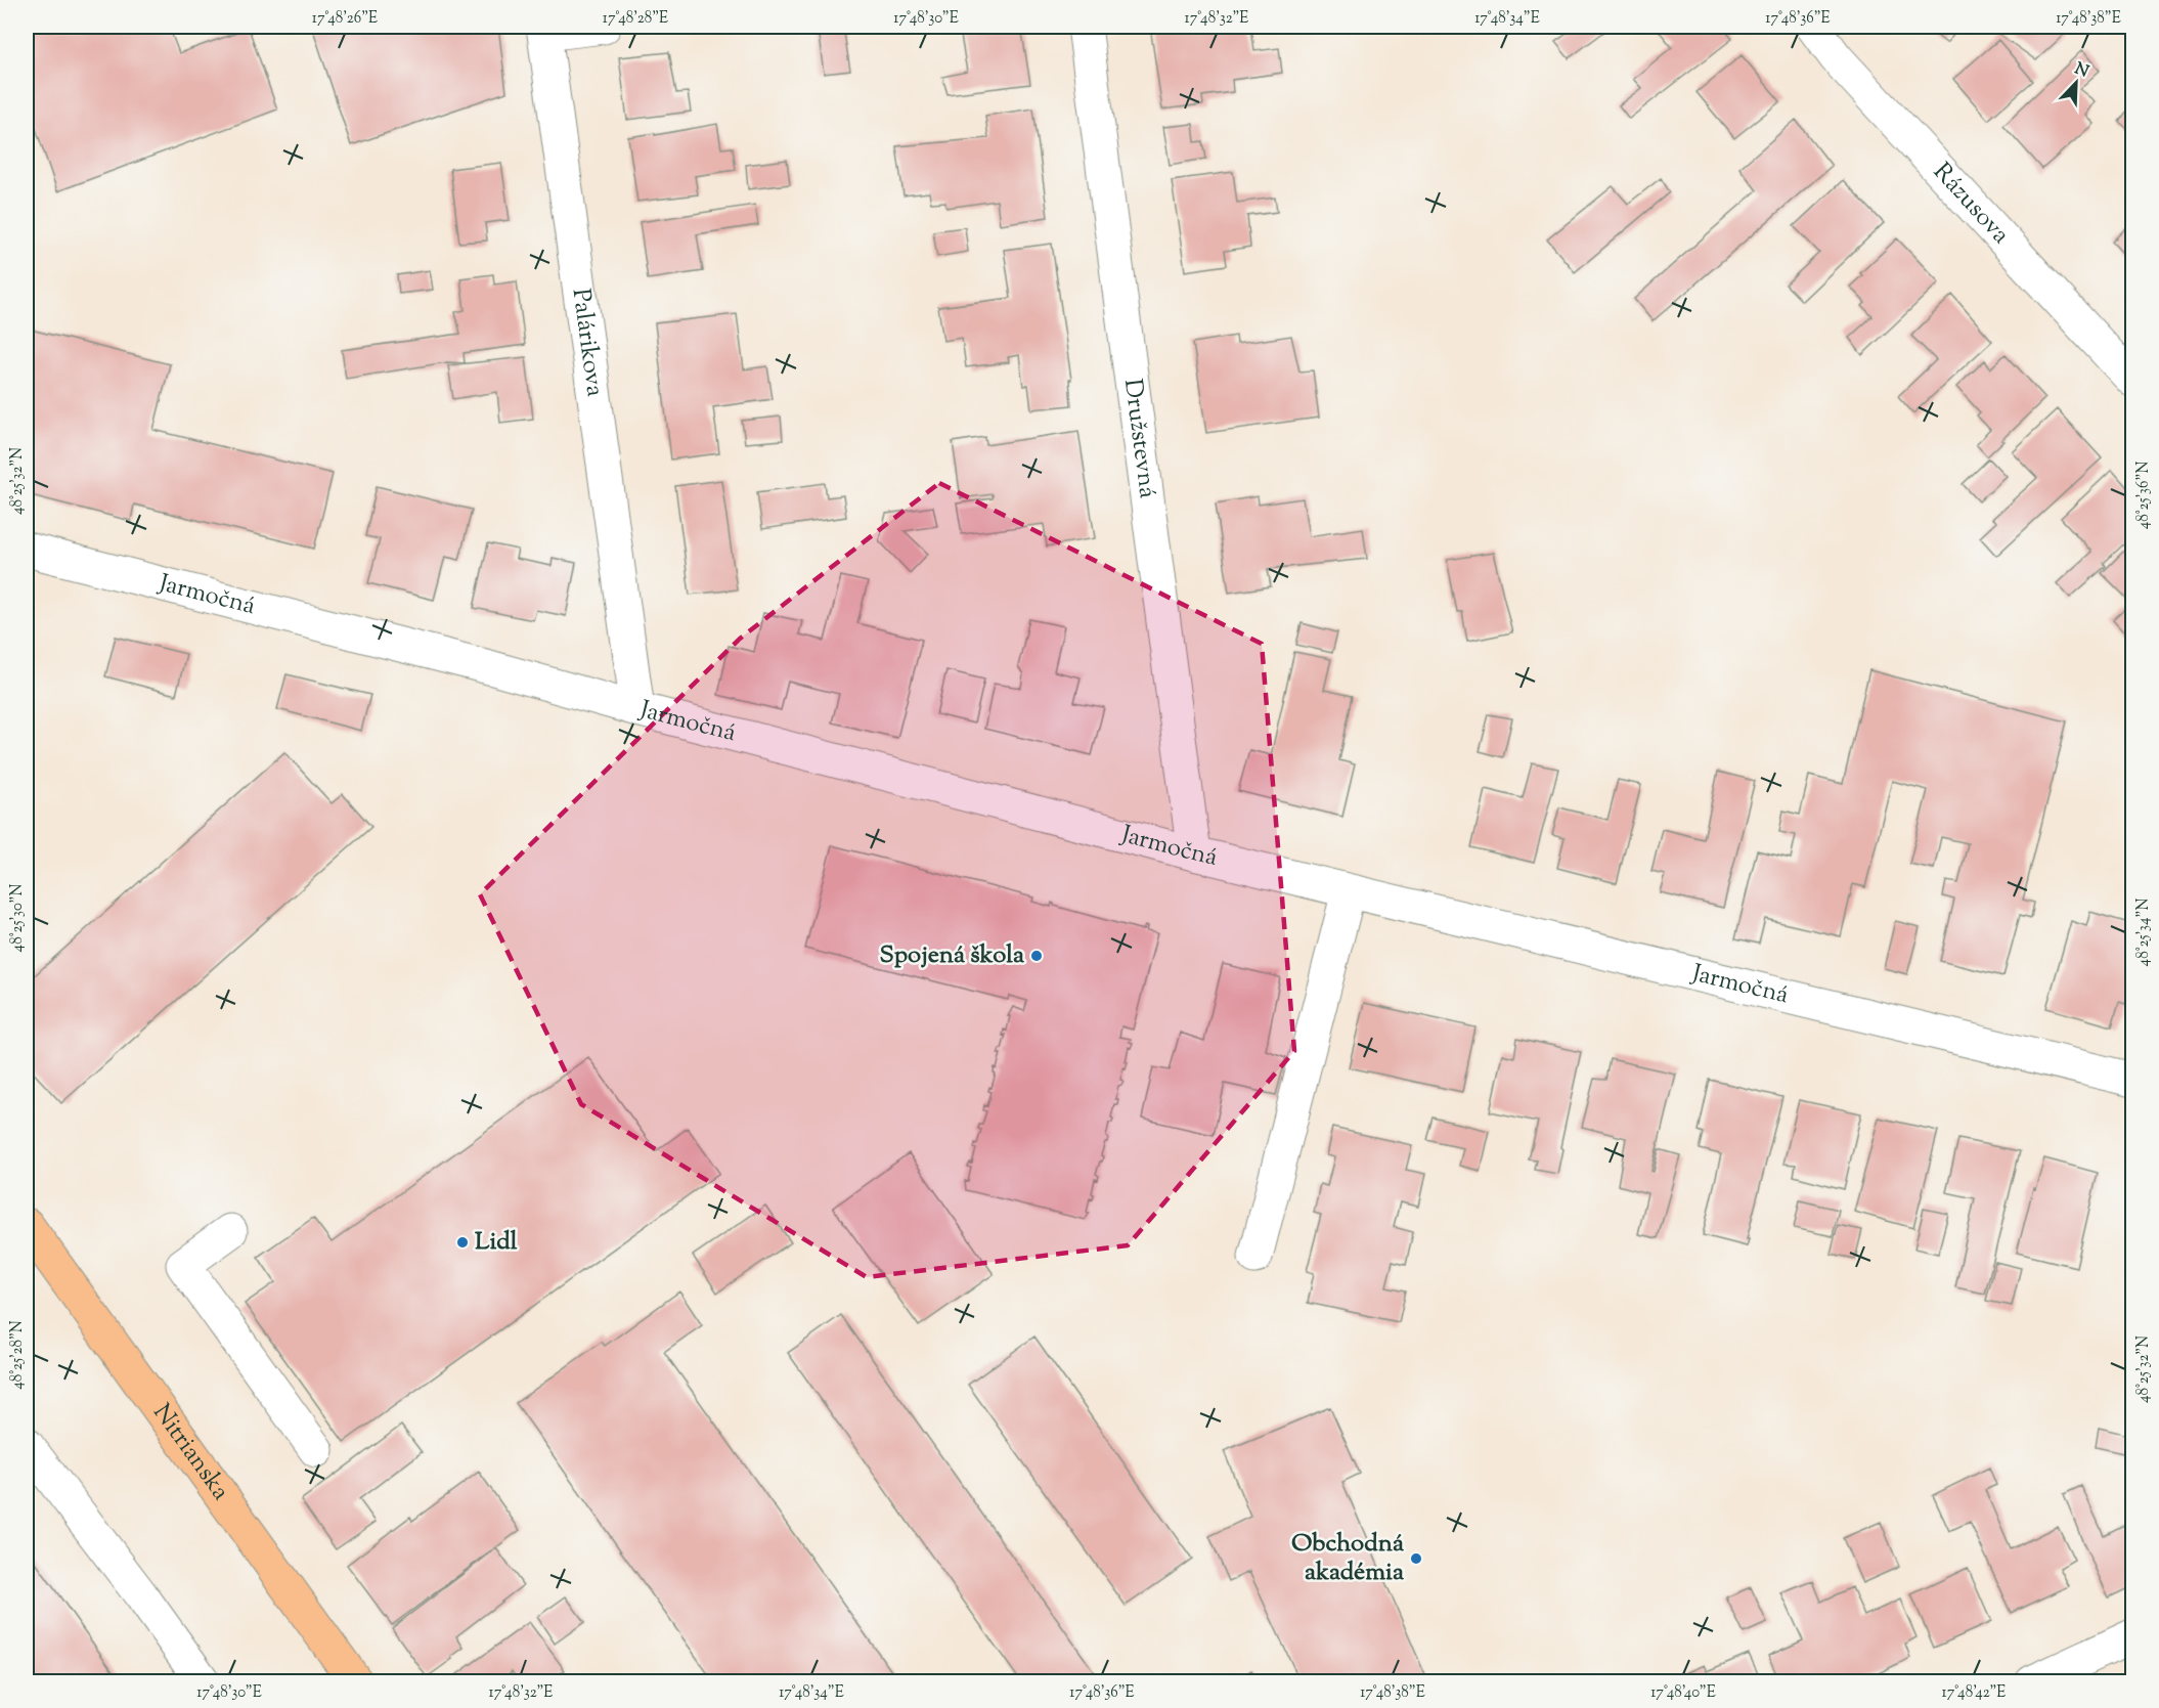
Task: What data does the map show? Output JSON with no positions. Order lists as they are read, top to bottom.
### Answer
{
  "streets": {
    "main road": ["Nitrianska"],
    "street": [
      "Rázusova",
      "Palárikova",
      "Družstevná",
      "Jarmočná"
    ]
  },
  "crossings": [
    ["Palárikova", "Jarmočná"],
    ["Družstevná", "Jarmočná"]
  ],
  "places": ["Spojená škola", "Lidl", "Obchodná akadémia"],
  "north": "top right",
  "coordinates": [
    "17°48'26\"E",
    "17°48'28\"E",
    "17°48'30\"E",
    "17°48'32\"E",
    "17°48'34\"E",
    "17°48'36\"E",
    "17°48'38\"E",
    "48°25'32\"N",
    "48°25'36\"N",
    "48°25'30\"N",
    "48°25'34\"N",
    "48°25'28\"N",
    "17°48'40\"E",
    "17°48'42\"E"
  ]
}
